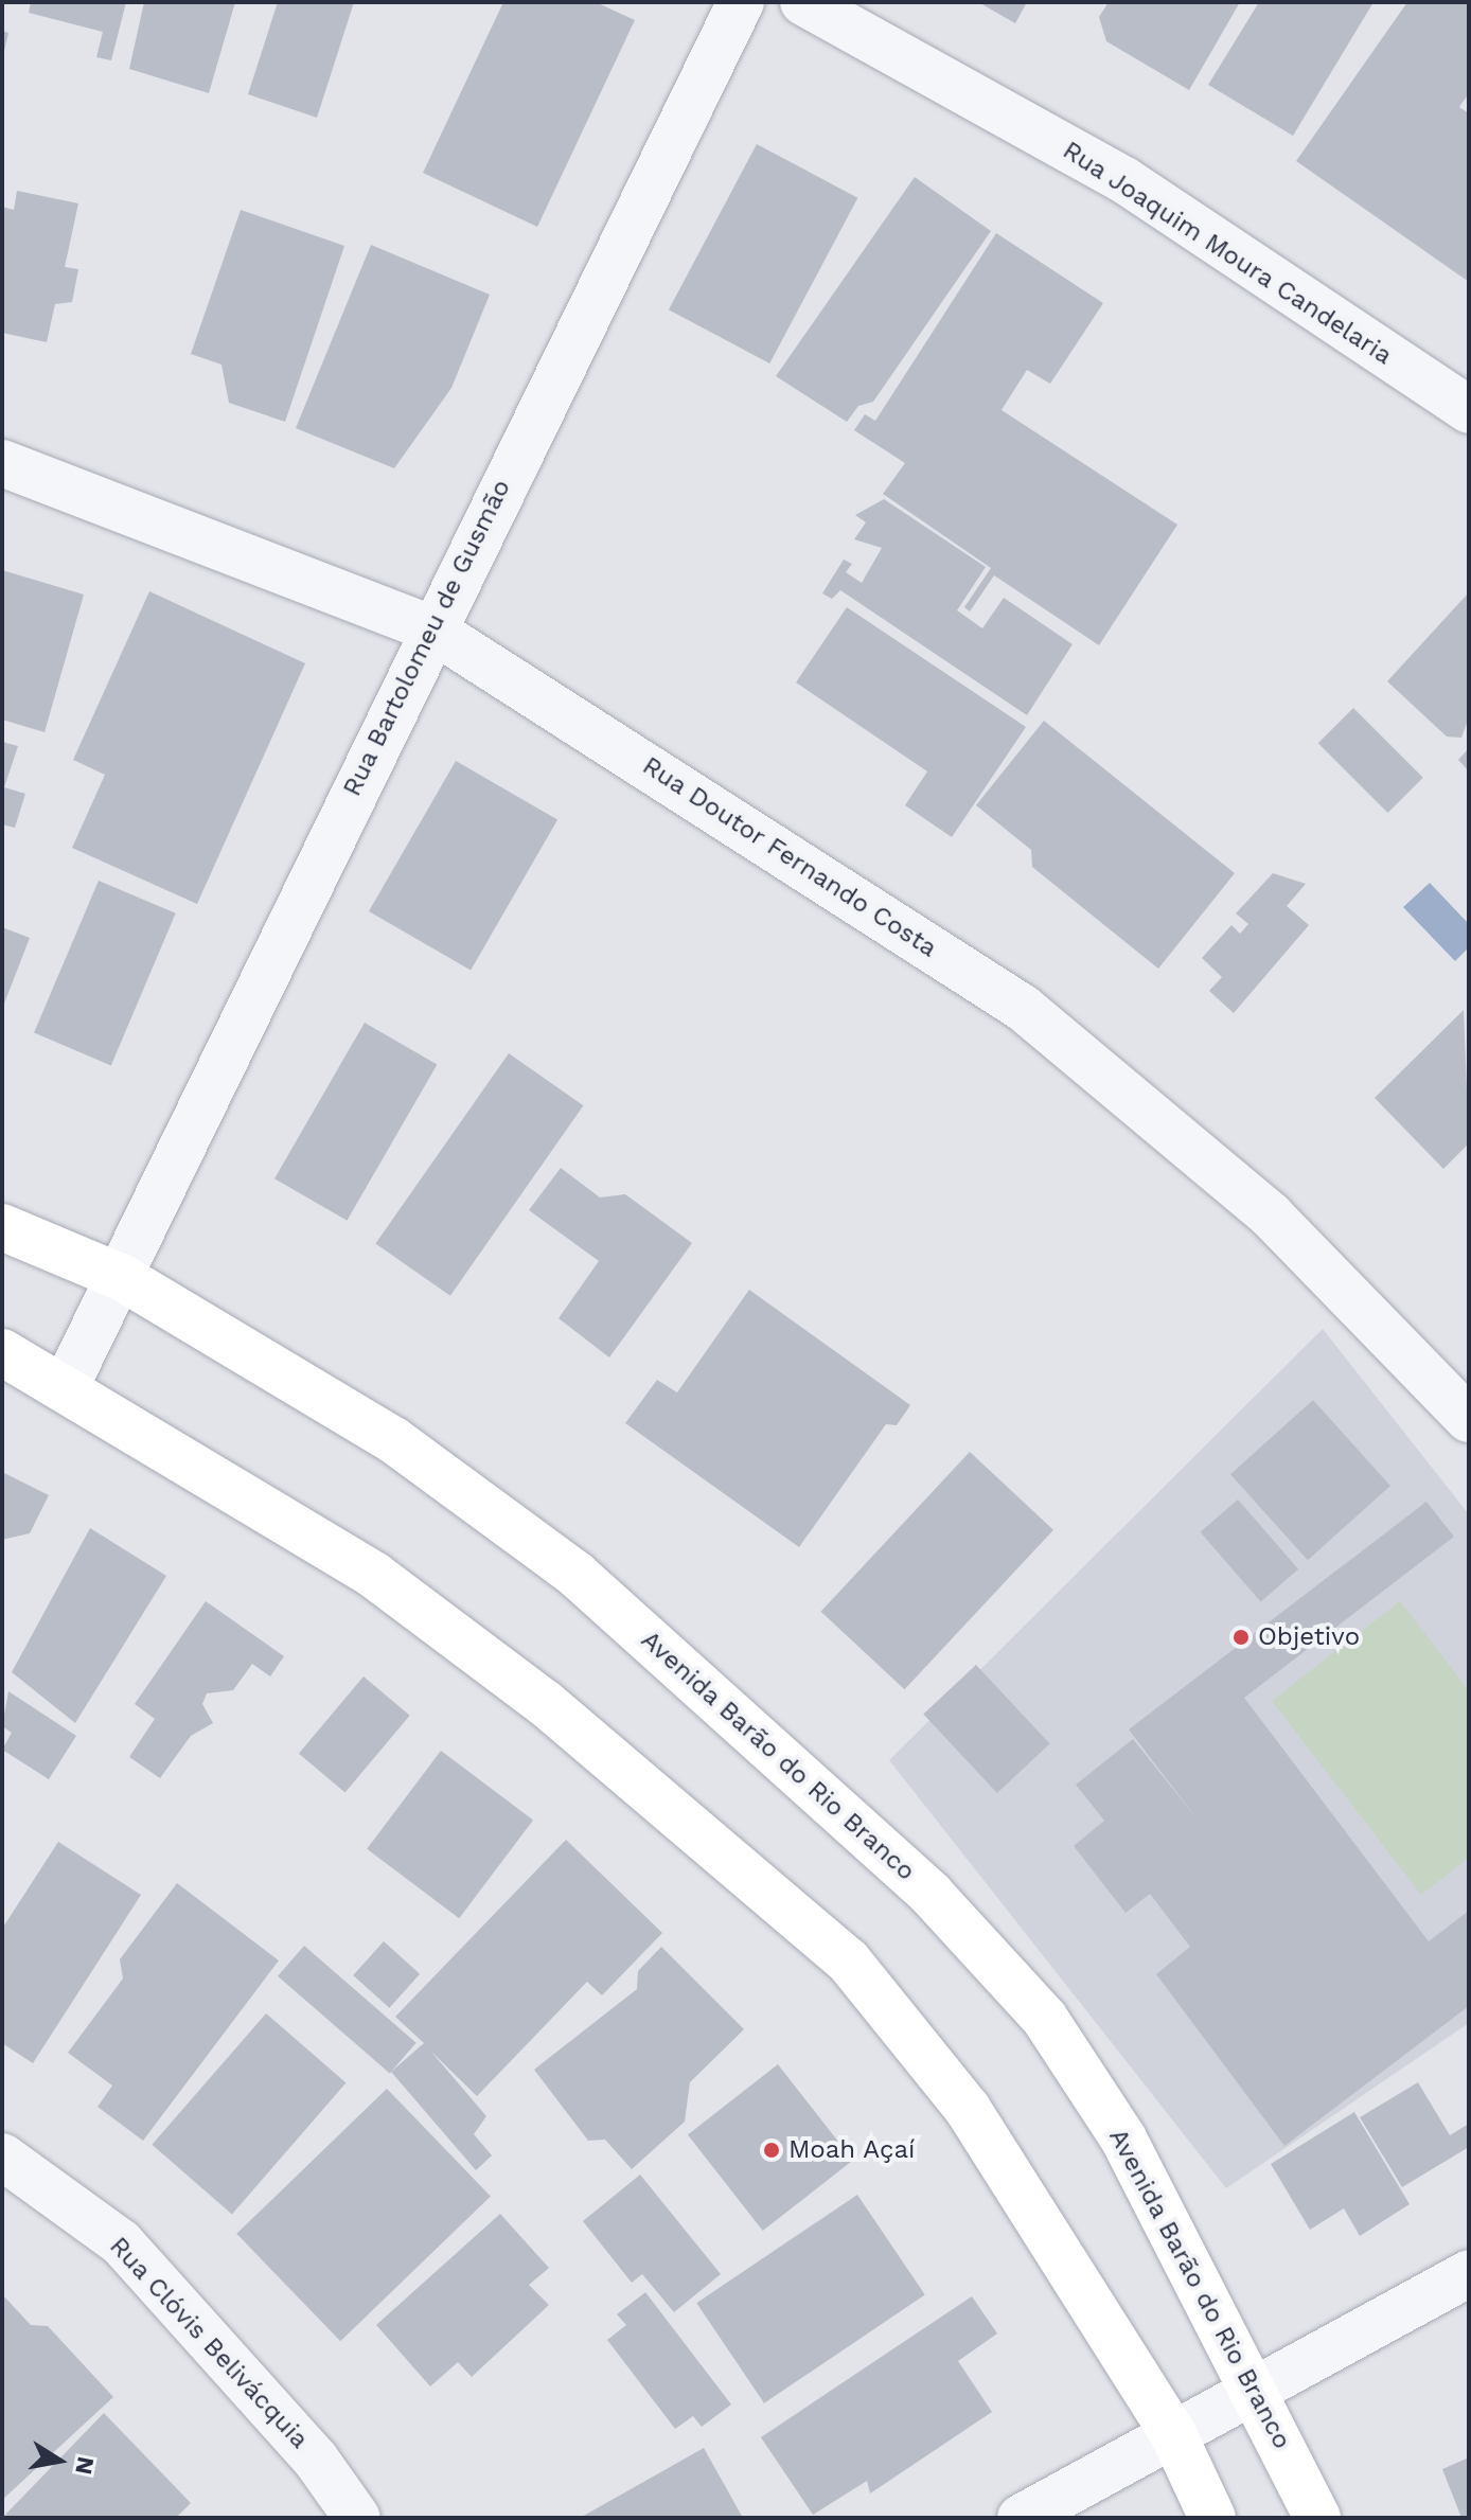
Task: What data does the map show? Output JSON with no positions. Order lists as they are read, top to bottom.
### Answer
{
  "streets": {
    "main road": ["Avenida Barão do Rio Branco"],
    "street": [
      "Rua Joaquim Moura Candelaria",
      "Rua Bartolomeu de Gusmão",
      "Rua Doutor Fernando Costa",
      "Rua Clóvis Belivácquia"
    ]
  },
  "crossings": [
    ["Rua Bartolomeu de Gusmão", "Rua Doutor Fernando Costa"],
    ["Rua Bartolomeu de Gusmão", "Avenida Barão do Rio Branco"]
  ],
  "places": ["Objetivo", "Moah Açaí"],
  "north": "right"
}
